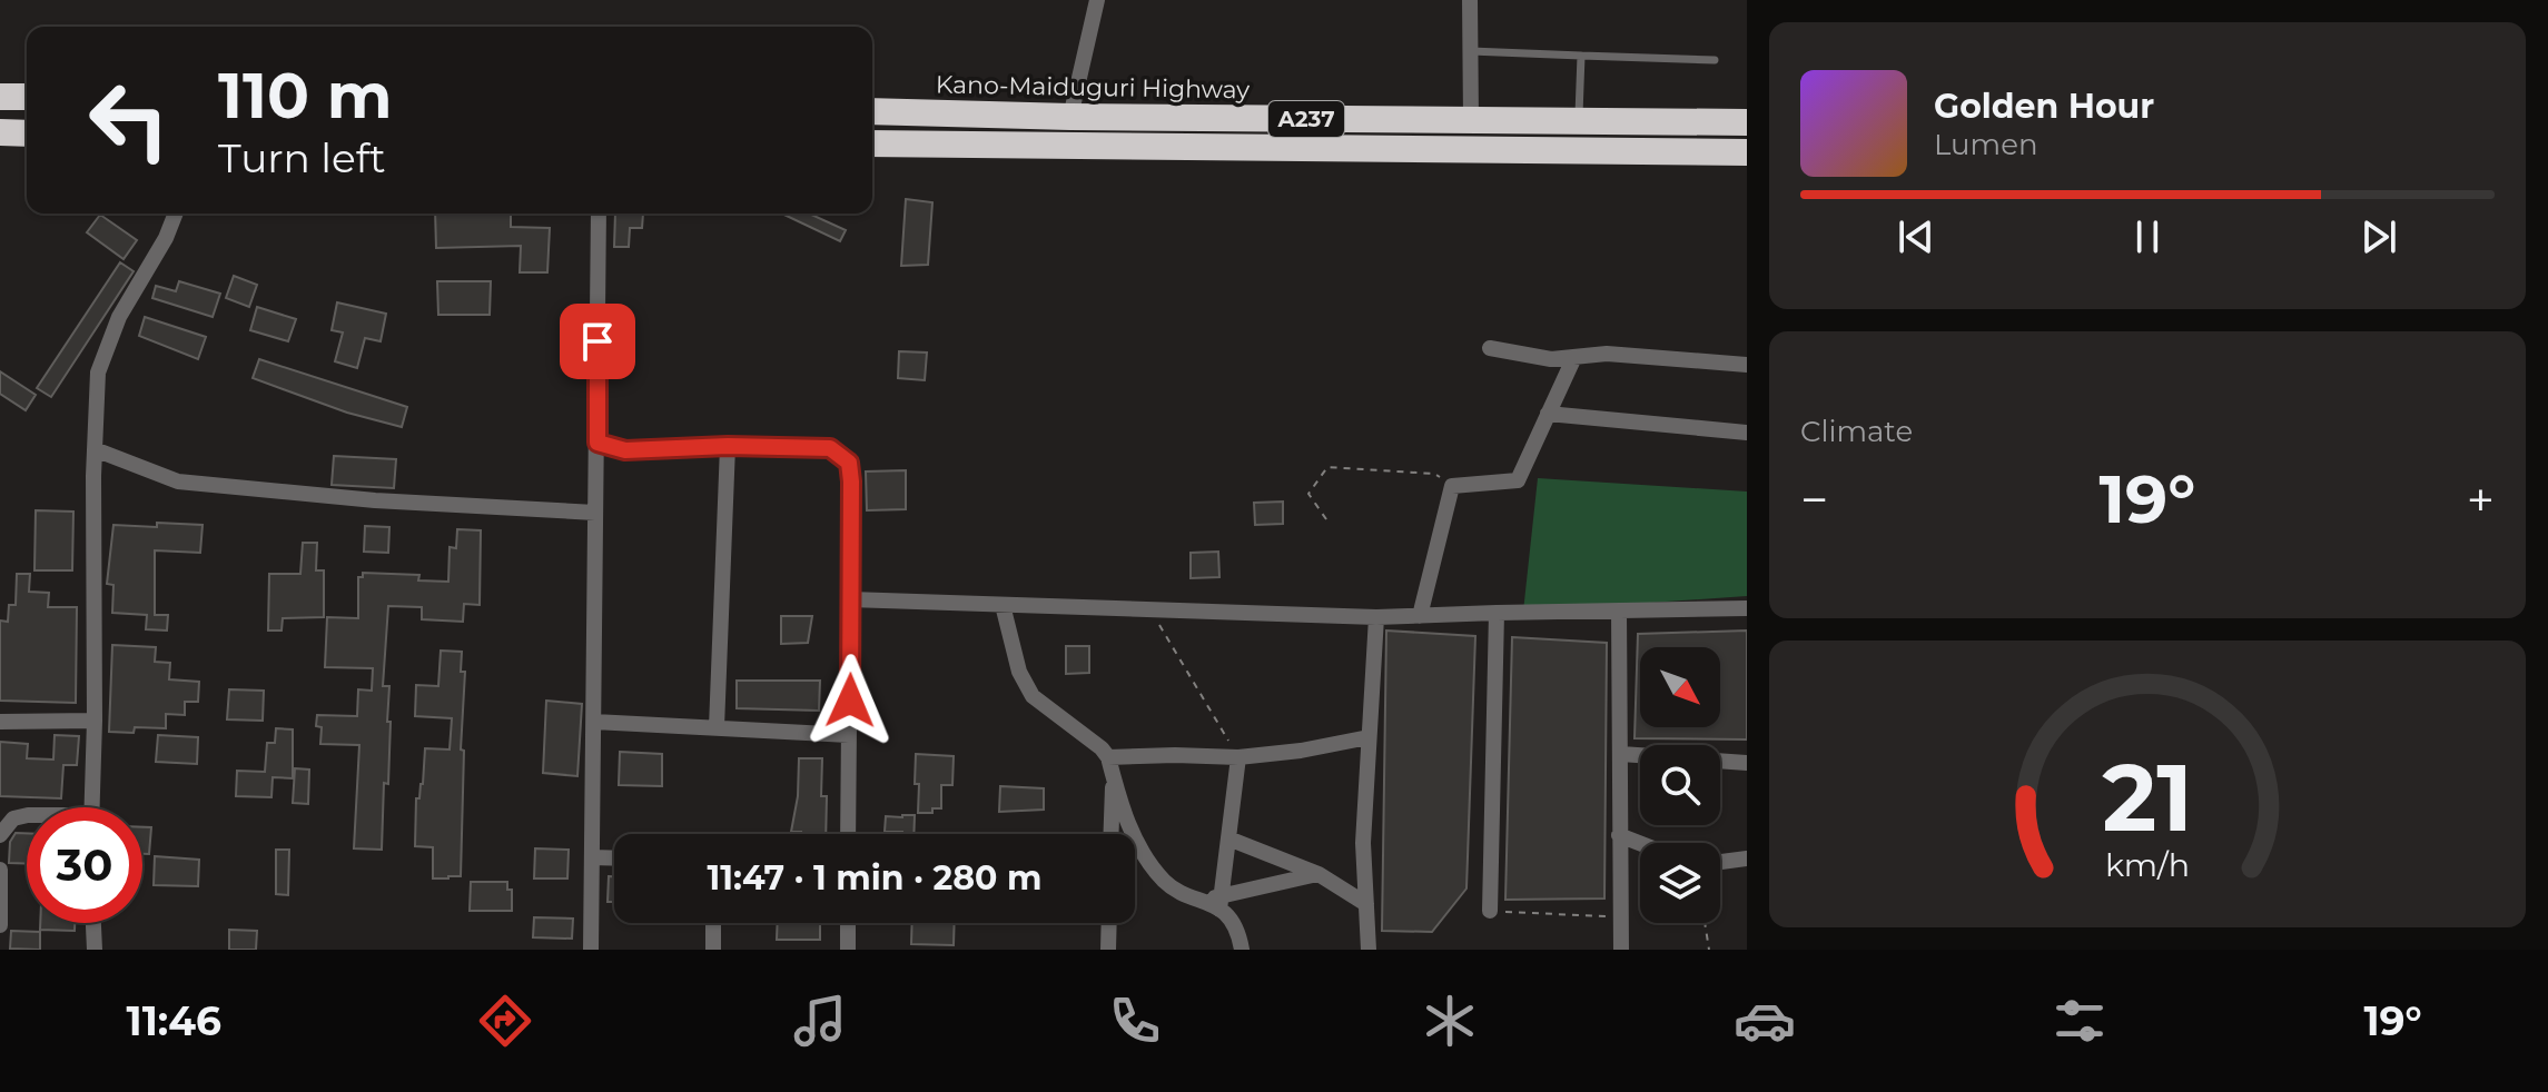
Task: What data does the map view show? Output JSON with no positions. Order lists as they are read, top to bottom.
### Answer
{
  "streets": {
    "highway": ["Kano-Maiduguri Highway", "A237"]
  },
  "north": "bottom right",
  "page": {
    "turn": ["110 m", "Turn left"],
    "song": ["Golden Hour", "Lumen"],
    "tile": "Climate",
    "heat": ["−", "19°", "+"],
    "limit": "30",
    "trip": "11:47 · 1 min · 280 m",
    "tabs": ["11:46", "19°"],
    "gauge": ["21", "km/h"]
  }
}
